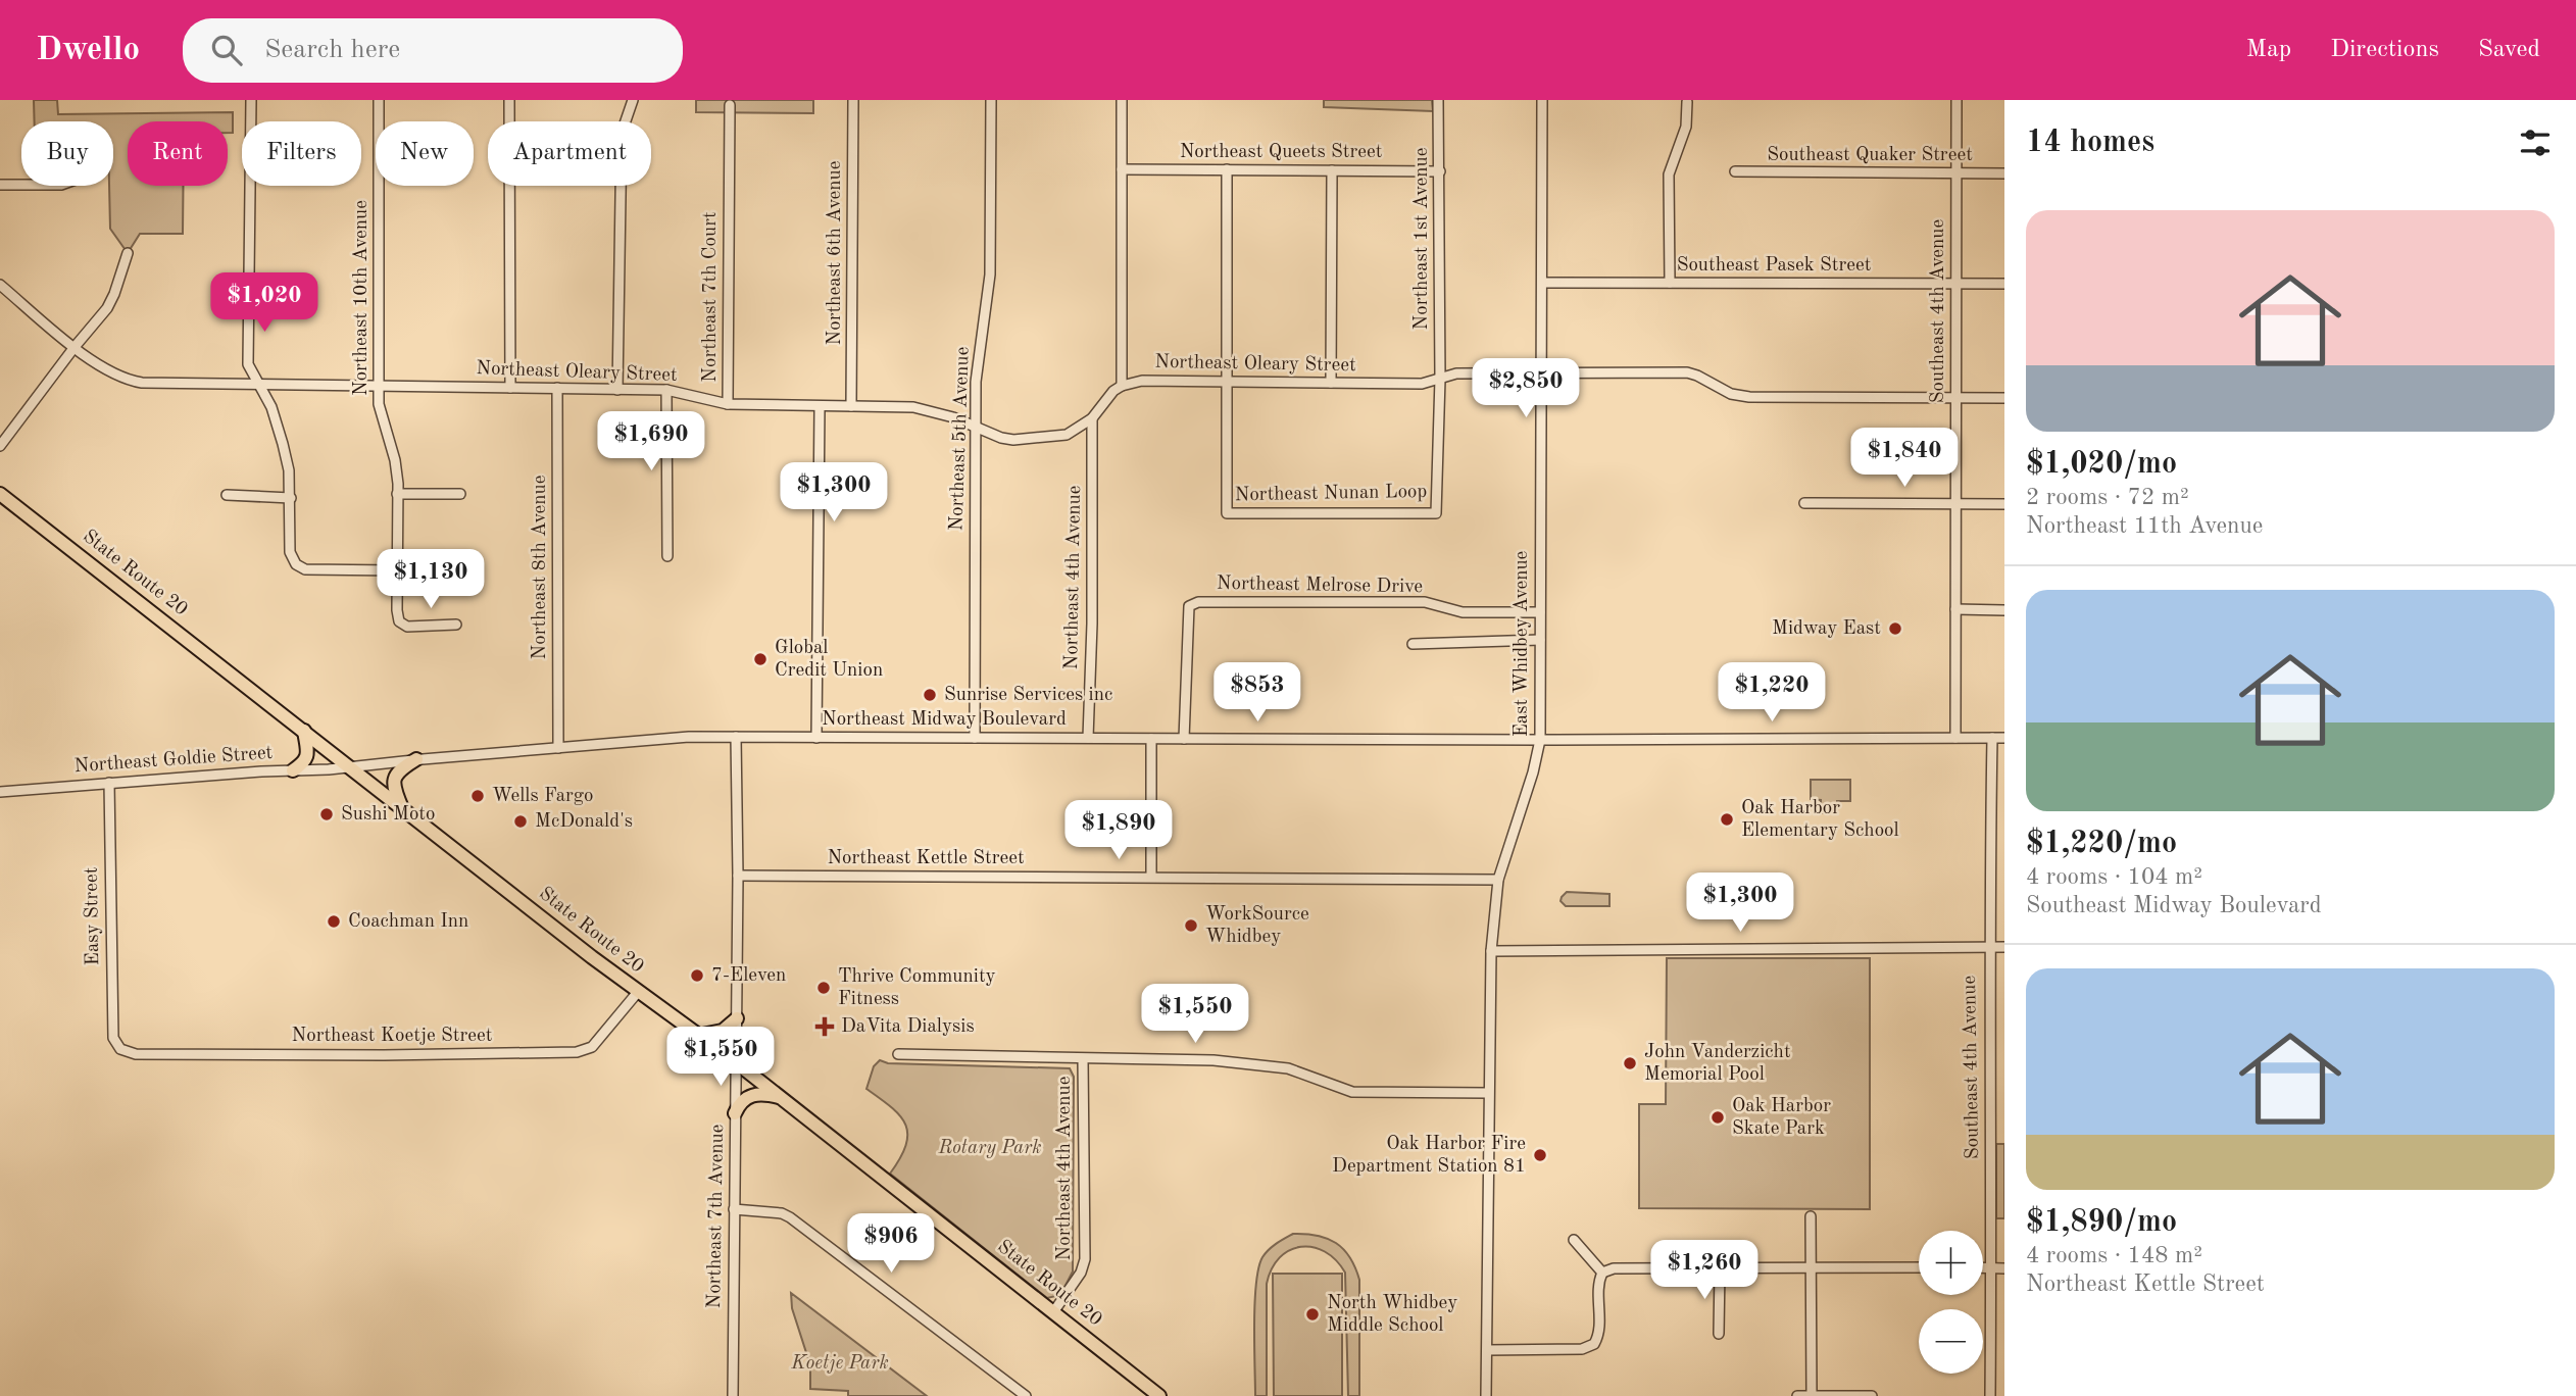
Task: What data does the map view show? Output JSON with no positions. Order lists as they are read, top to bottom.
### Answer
{
  "streets": {
    "main road": ["State Route 20"],
    "street": [
      "Northeast Queets Street",
      "Southeast Quaker Street",
      "Northeast 1st Avenue",
      "Northeast 6th Avenue",
      "Southeast Pasek Street",
      "Northeast 7th Court",
      "Northeast 10th Avenue",
      "Southeast 4th Avenue",
      "Northeast Oleary Street",
      "Northeast 5th Avenue",
      "Northeast Nunan Loop",
      "Northeast 8th Avenue",
      "Northeast 4th Avenue",
      "Northeast Melrose Drive",
      "East Whidbey Avenue",
      "Northeast Midway Boulevard",
      "Northeast Goldie Street",
      "Northeast Kettle Street",
      "Easy Street",
      "Northeast Koetje Street",
      "Northeast 7th Avenue"
    ]
  },
  "crossings": [
    ["Northeast Queets Street", "Northeast 1st Avenue"],
    ["Southeast Quaker Street", "Southeast 4th Avenue"],
    ["Northeast 1st Avenue", "Northeast Oleary Street"],
    ["Northeast 1st Avenue", "Northeast Nunan Loop"],
    ["Northeast 6th Avenue", "Northeast Oleary Street"],
    ["Southeast Pasek Street", "Southeast 4th Avenue"],
    ["Southeast Pasek Street", "East Whidbey Avenue"],
    ["Northeast 7th Court", "Northeast Oleary Street"],
    ["Northeast 10th Avenue", "Northeast Oleary Street"],
    ["Southeast 4th Avenue", "Northeast Oleary Street"],
    ["Southeast 4th Avenue", "Northeast Midway Boulevard"],
    ["Northeast Oleary Street", "Northeast 5th Avenue"],
    ["Northeast Oleary Street", "Northeast Nunan Loop"],
    ["Northeast Oleary Street", "Northeast 8th Avenue"],
    ["Northeast Oleary Street", "Northeast 4th Avenue"],
    ["Northeast Oleary Street", "East Whidbey Avenue"],
    ["Northeast 5th Avenue", "Northeast Midway Boulevard"],
    ["Northeast 8th Avenue", "Northeast Midway Boulevard"],
    ["State Route 20", "Northeast 4th Avenue"],
    ["State Route 20", "Northeast Midway Boulevard"],
    ["State Route 20", "Northeast Goldie Street"],
    ["State Route 20", "Northeast Koetje Street"],
    ["State Route 20", "Northeast 7th Avenue"],
    ["Northeast 4th Avenue", "Northeast Midway Boulevard"],
    ["Northeast Melrose Drive", "East Whidbey Avenue"],
    ["Northeast Melrose Drive", "Northeast Midway Boulevard"],
    ["East Whidbey Avenue", "Northeast Midway Boulevard"],
    ["East Whidbey Avenue", "Northeast Kettle Street"],
    ["Northeast Midway Boulevard", "Northeast Goldie Street"],
    ["Northeast Midway Boulevard", "Northeast 7th Avenue"],
    ["Northeast Goldie Street", "Easy Street"],
    ["Northeast Kettle Street", "Northeast 7th Avenue"],
    ["Easy Street", "Northeast Koetje Street"]
  ],
  "parks": ["Rotary Park", "Koetje Park"],
  "places": {
    "other": [
      "Midway East",
      "Global Credit Union",
      "Sunrise Services inc",
      "Wells Fargo",
      "Sushi Moto",
      "Oak Harbor Elementary School",
      "McDonald's",
      "Coachman Inn",
      "WorkSource Whidbey",
      "7-Eleven",
      "Thrive Community Fitness",
      "John Vanderzicht Memorial Pool",
      "Oak Harbor Skate Park",
      "Oak Harbor Fire Department Station 81",
      "North Whidbey Middle School"
    ],
    "health": ["DaVita Dialysis"]
  },
  "page": {
    "header": "Dwello",
    "search": "Search here",
    "nav": ["Map", "Directions", "Saved"],
    "heading": "14 homes",
    "chip": [
      "Buy",
      "Rent",
      "Filters",
      "New",
      "Apartment"
    ],
    "list": [
      {
        "name": "$1,020/mo",
        "note": "2 rooms · 72 m² · Northeast 11th Avenue"
      },
      {
        "name": "$1,220/mo",
        "note": "4 rooms · 104 m² · Southeast Midway Boulevard"
      },
      {
        "name": "$1,890/mo",
        "note": "4 rooms · 148 m² · Northeast Kettle Street"
      }
    ],
    "price": [
      "$1,020",
      "$2,850",
      "$1,690",
      "$1,840",
      "$1,300",
      "$1,130",
      "$853",
      "$1,220",
      "$1,890",
      "$1,300",
      "$1,550",
      "$1,550",
      "$906",
      "$1,260"
    ],
    "map_buttons": ["+", "−"]
  }
}
